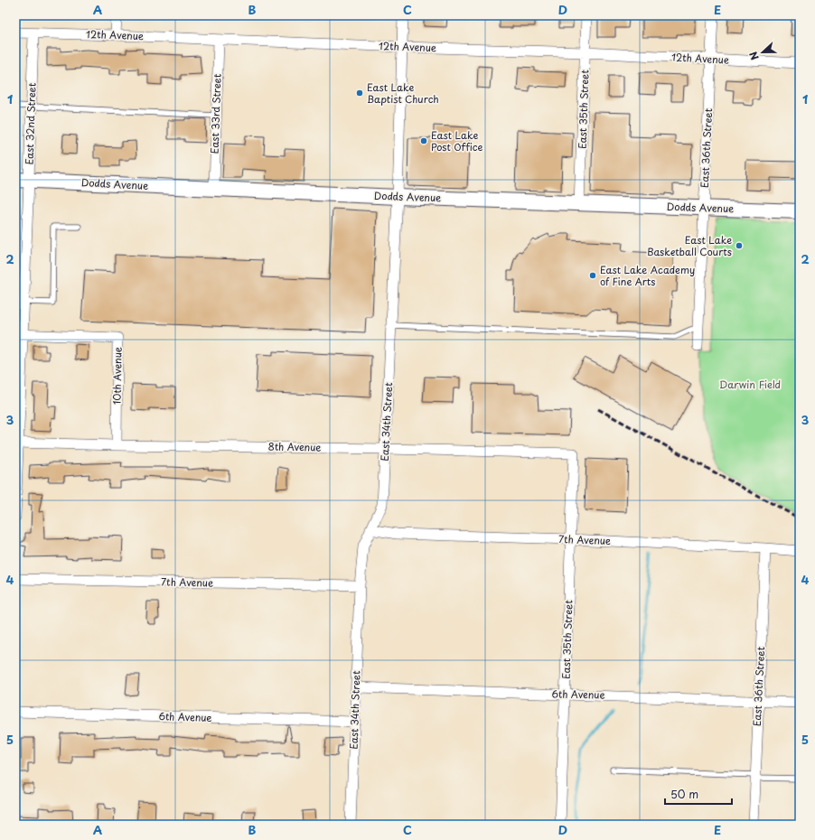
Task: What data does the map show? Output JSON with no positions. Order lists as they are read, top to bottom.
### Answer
{
  "streets": {
    "street": [
      "12th Avenue",
      "East 35th Street",
      "East 33rd Street",
      "East 32nd Street",
      "East 36th Street",
      "Dodds Avenue",
      "10th Avenue",
      "East 34th Street",
      "8th Avenue",
      "7th Avenue",
      "6th Avenue"
    ]
  },
  "crossings": [
    ["12th Avenue", "East 35th Street"],
    ["12th Avenue", "East 33rd Street"],
    ["12th Avenue", "East 32nd Street"],
    ["12th Avenue", "East 36th Street"],
    ["12th Avenue", "East 34th Street"],
    ["East 35th Street", "Dodds Avenue"],
    ["East 35th Street", "8th Avenue"],
    ["East 35th Street", "7th Avenue"],
    ["East 35th Street", "6th Avenue"],
    ["East 33rd Street", "Dodds Avenue"],
    ["East 32nd Street", "Dodds Avenue"],
    ["East 32nd Street", "10th Avenue"],
    ["East 32nd Street", "8th Avenue"],
    ["East 36th Street", "Dodds Avenue"],
    ["East 36th Street", "7th Avenue"],
    ["East 36th Street", "6th Avenue"],
    ["Dodds Avenue", "East 34th Street"],
    ["10th Avenue", "8th Avenue"],
    ["East 34th Street", "8th Avenue"],
    ["East 34th Street", "7th Avenue"],
    ["East 34th Street", "6th Avenue"]
  ],
  "parks": ["Darwin Field"],
  "places": [
    "East Lake Baptist Church",
    "East Lake Post Office",
    "East Lake Basketball Courts",
    "East Lake Academy of Fine Arts"
  ],
  "scale_bar": "50 m",
  "north": "left",
  "grid": {
    "columns": [
      "A",
      "B",
      "C",
      "D",
      "E"
    ],
    "rows": [
      "1",
      "2",
      "3",
      "4",
      "5"
    ]
  }
}
